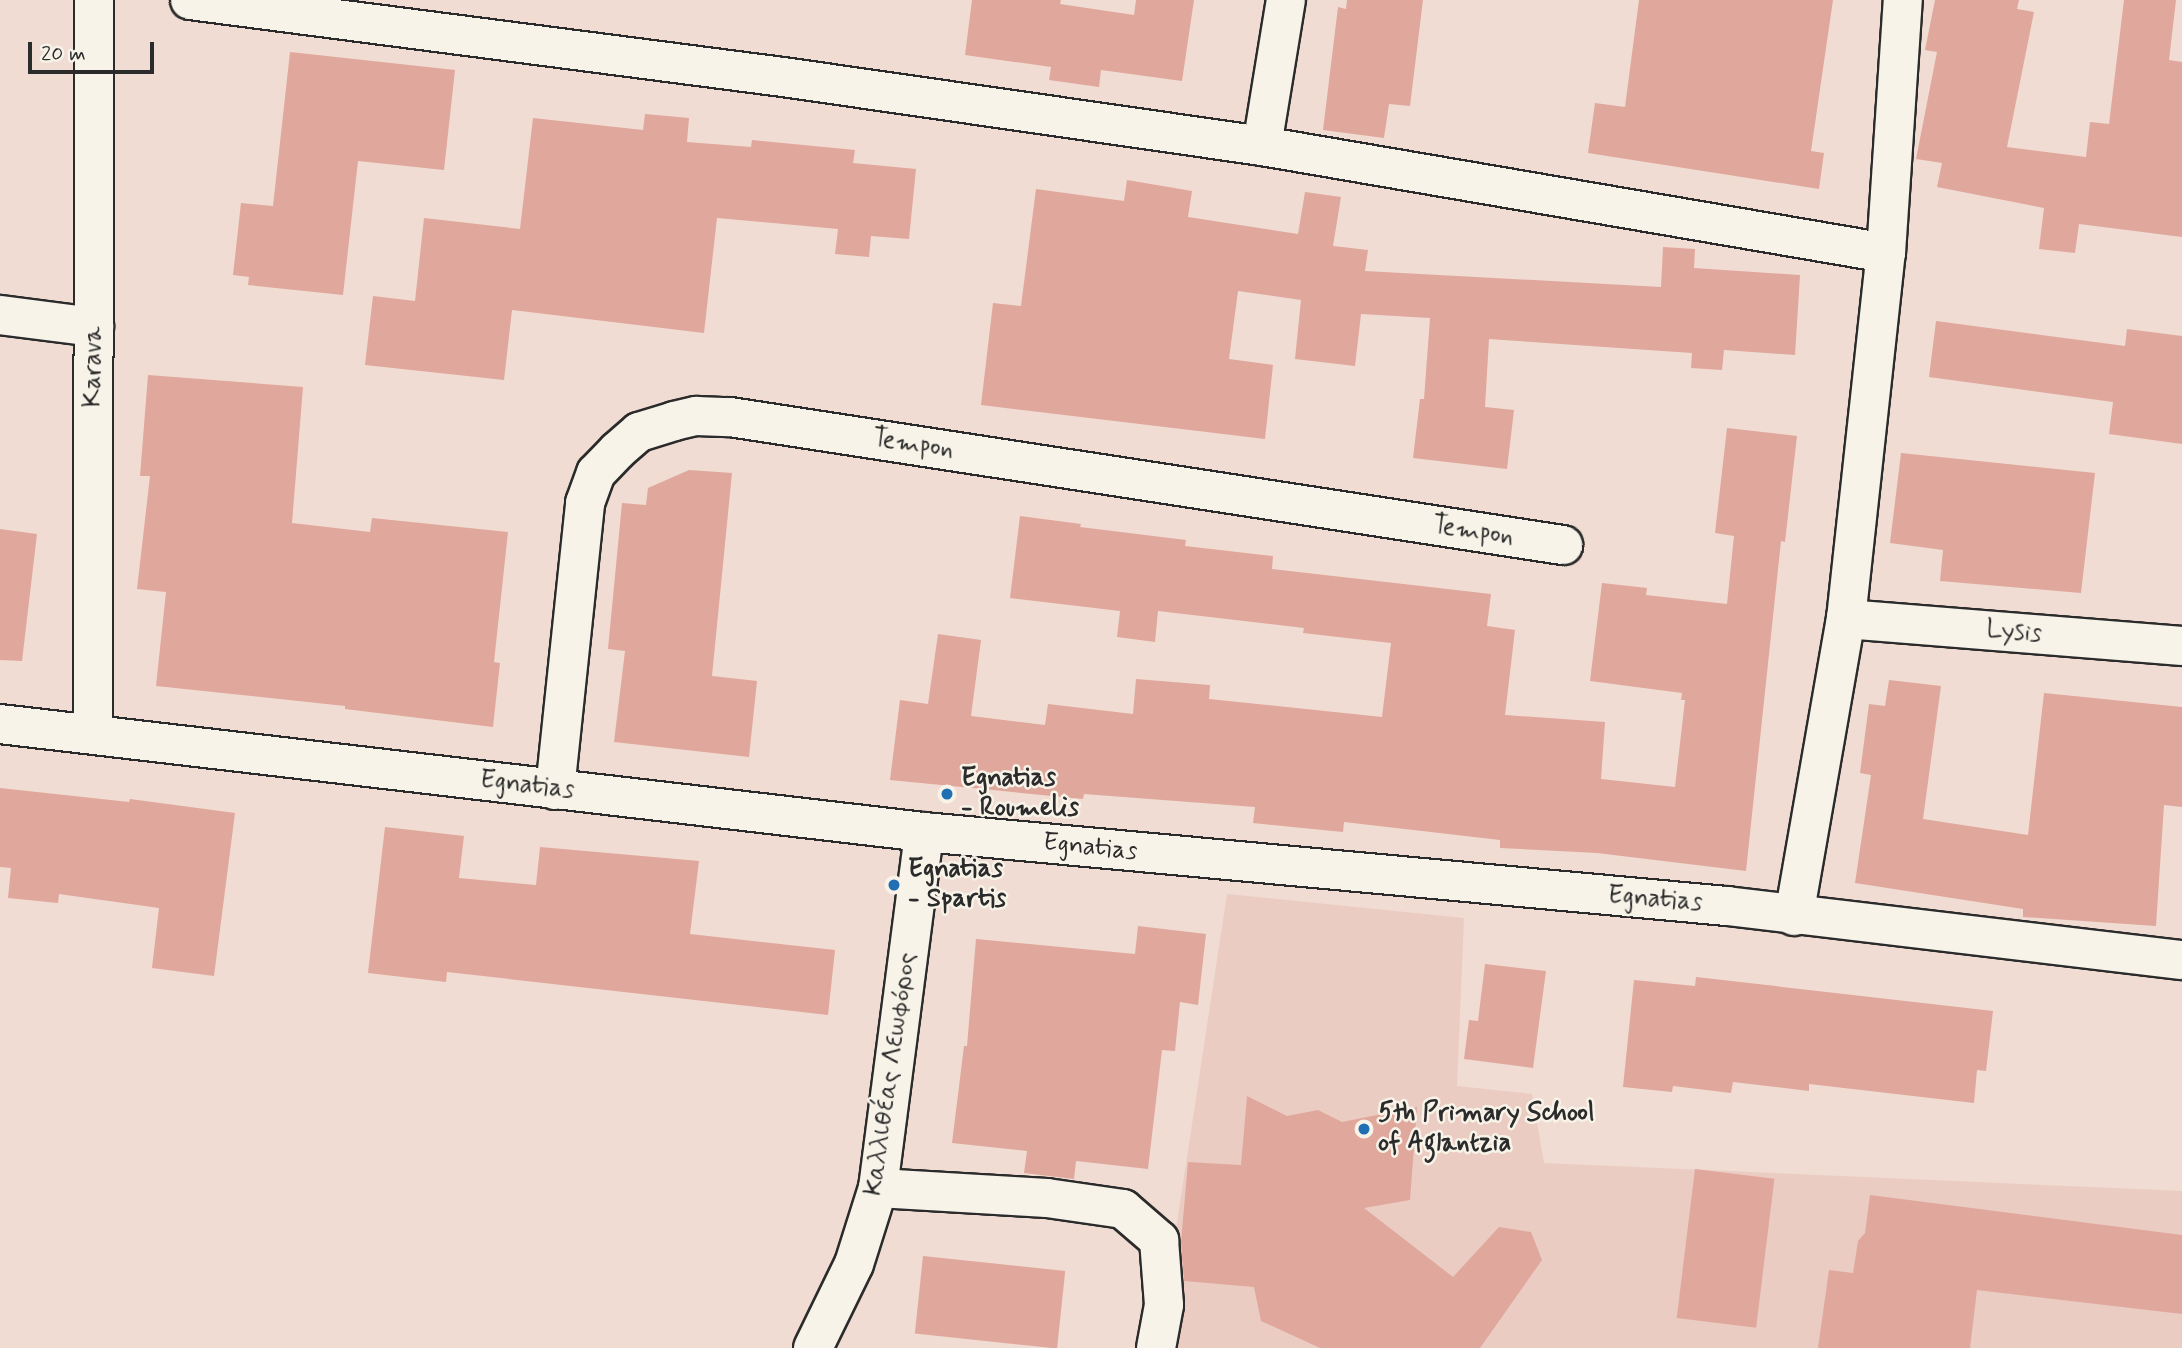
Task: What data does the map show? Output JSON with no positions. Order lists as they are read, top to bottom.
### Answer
{
  "streets": {
    "street": [
      "Karava",
      "Tempon",
      "Lysis",
      "Egnatias",
      "Καλλιθέας Λεωφόρος"
    ]
  },
  "crossings": [
    ["Karava", "Egnatias"],
    ["Tempon", "Egnatias"],
    ["Egnatias", "Καλλιθέας Λεωφόρος"]
  ],
  "places": ["Egnatias - Roumelis", "Egnatias - Spartis", "5th Primary School of Aglantzia"],
  "scale_bar": "20 m"
}
